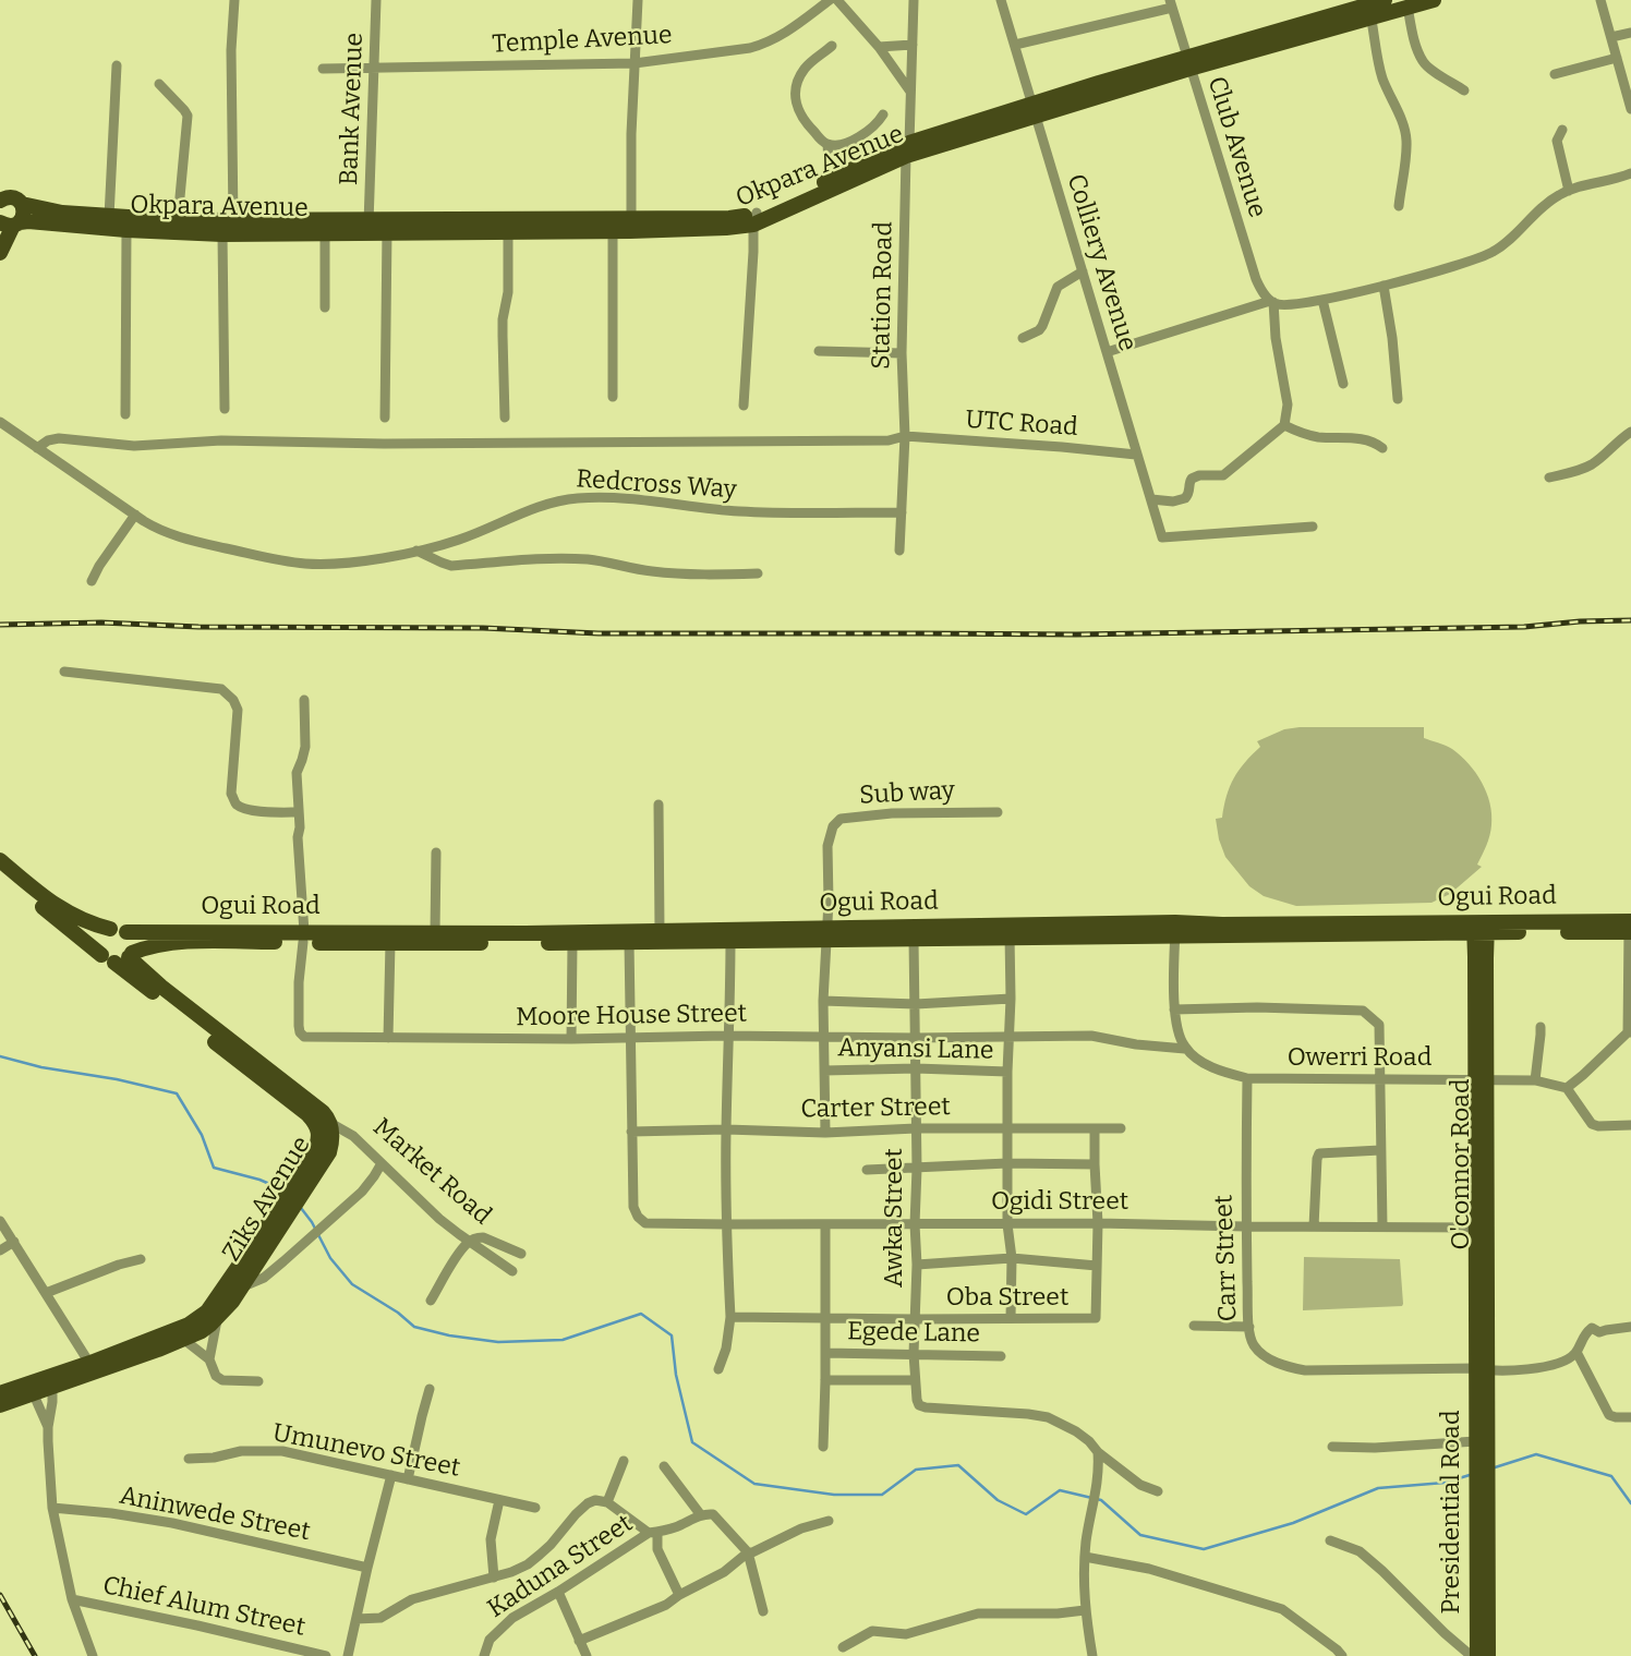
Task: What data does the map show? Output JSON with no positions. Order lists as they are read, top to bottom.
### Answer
{
  "streets": {
    "main road": [
      "Okpara Avenue",
      "Ogui Road",
      "O'connor Road",
      "Ziks Avenue",
      "Presidential Road"
    ],
    "street": [
      "Temple Avenue",
      "Bank Avenue",
      "Club Avenue",
      "Colliery Avenue",
      "Station Road",
      "UTC Road",
      "Redcross Way",
      "Sub way",
      "Moore House Street",
      "Anyansi Lane",
      "Owerri Road",
      "Carter Street",
      "Market Road",
      "Ogidi Street",
      "Awka Street",
      "Carr Street",
      "Oba Street",
      "Egede Lane",
      "Umunevo Street",
      "Aninwede Street",
      "Kaduna Street",
      "Chief Alum Street"
    ]
  },
  "crossings": [
    ["Temple Avenue", "Bank Avenue"],
    ["Bank Avenue", "Okpara Avenue"],
    ["Club Avenue", "Okpara Avenue"],
    ["Okpara Avenue", "Colliery Avenue"],
    ["Okpara Avenue", "Station Road"],
    ["Colliery Avenue", "UTC Road"],
    ["Station Road", "UTC Road"],
    ["Station Road", "Redcross Way"],
    ["UTC Road", "Redcross Way"],
    ["Sub way", "Ogui Road"],
    ["Ogui Road", "Moore House Street"],
    ["Ogui Road", "O'connor Road"],
    ["Ogui Road", "Ziks Avenue"],
    ["Ogui Road", "Awka Street"],
    ["Moore House Street", "Owerri Road"],
    ["Moore House Street", "Awka Street"],
    ["Anyansi Lane", "Awka Street"],
    ["Owerri Road", "O'connor Road"],
    ["Owerri Road", "Carr Street"],
    ["Carter Street", "Ogidi Street"],
    ["Carter Street", "Awka Street"],
    ["Carter Street", "Oba Street"],
    ["O'connor Road", "Ogidi Street"],
    ["O'connor Road", "Carr Street"],
    ["O'connor Road", "Presidential Road"],
    ["Market Road", "Ziks Avenue"],
    ["Ogidi Street", "Awka Street"],
    ["Ogidi Street", "Carr Street"],
    ["Ogidi Street", "Oba Street"],
    ["Awka Street", "Oba Street"],
    ["Awka Street", "Egede Lane"],
    ["Carr Street", "Presidential Road"]
  ]
}
